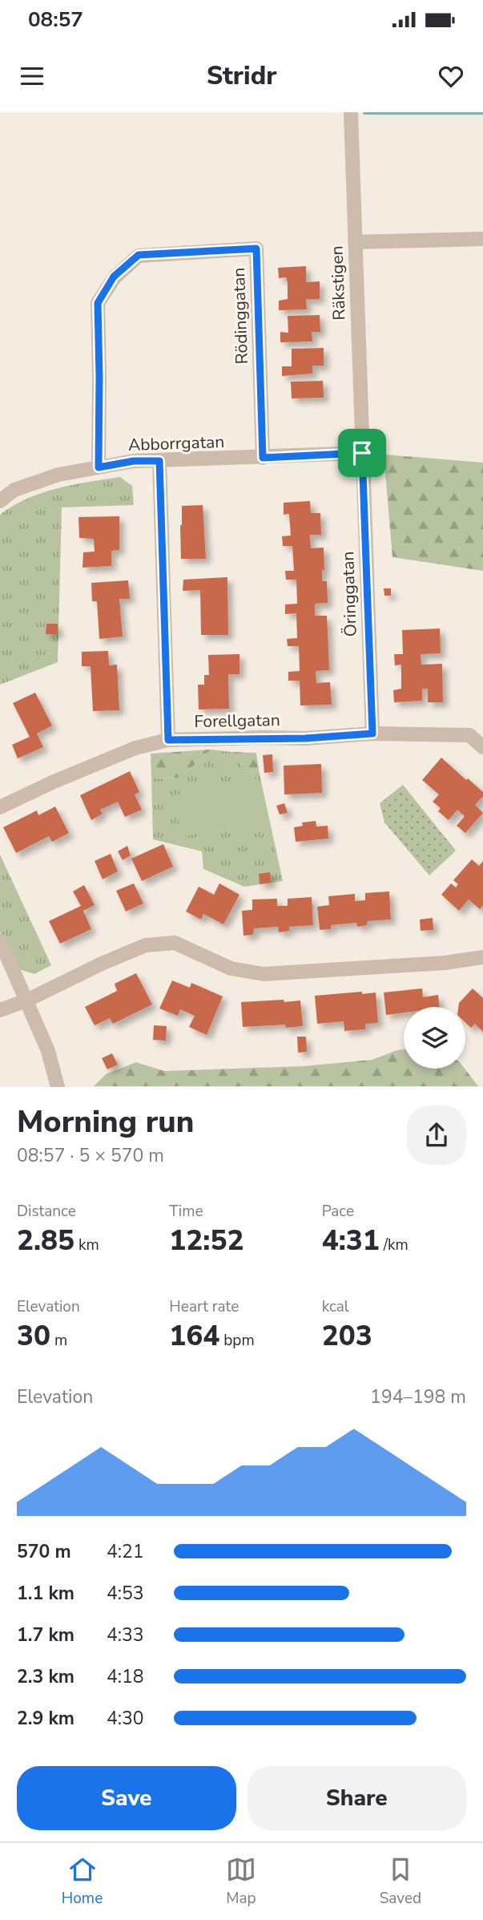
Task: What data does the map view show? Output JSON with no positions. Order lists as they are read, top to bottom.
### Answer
{
  "streets": {
    "street": [
      "Räkstigen",
      "Rödinggatan",
      "Abborrgatan",
      "Öringgatan",
      "Forellgatan"
    ]
  },
  "crossings": [
    ["Räkstigen", "Abborrgatan"],
    ["Räkstigen", "Öringgatan"],
    ["Rödinggatan", "Abborrgatan"],
    ["Abborrgatan", "Öringgatan"],
    ["Öringgatan", "Forellgatan"]
  ],
  "page": {
    "status": "08:57",
    "header": "Stridr",
    "heading": ["Morning run", "08:57 · 5 × 570 m"],
    "stats": [
      ["Distance", "2.85 km"],
      ["Time", "12:52"],
      ["Pace", "4:31 /km"],
      ["Elevation", "30 m"],
      ["Heart rate", "164 bpm"],
      ["kcal", "203"]
    ],
    "chart": ["Elevation", "194–198 m"],
    "list": [
      {
        "name": "570 m",
        "note": "4:21"
      },
      {
        "name": "1.1 km",
        "note": "4:53"
      },
      {
        "name": "1.7 km",
        "note": "4:33"
      },
      {
        "name": "2.3 km",
        "note": "4:18"
      },
      {
        "name": "2.9 km",
        "note": "4:30"
      }
    ],
    "buttons": ["Save", "Share"],
    "tabs": ["Home", "Map", "Saved"]
  }
}
